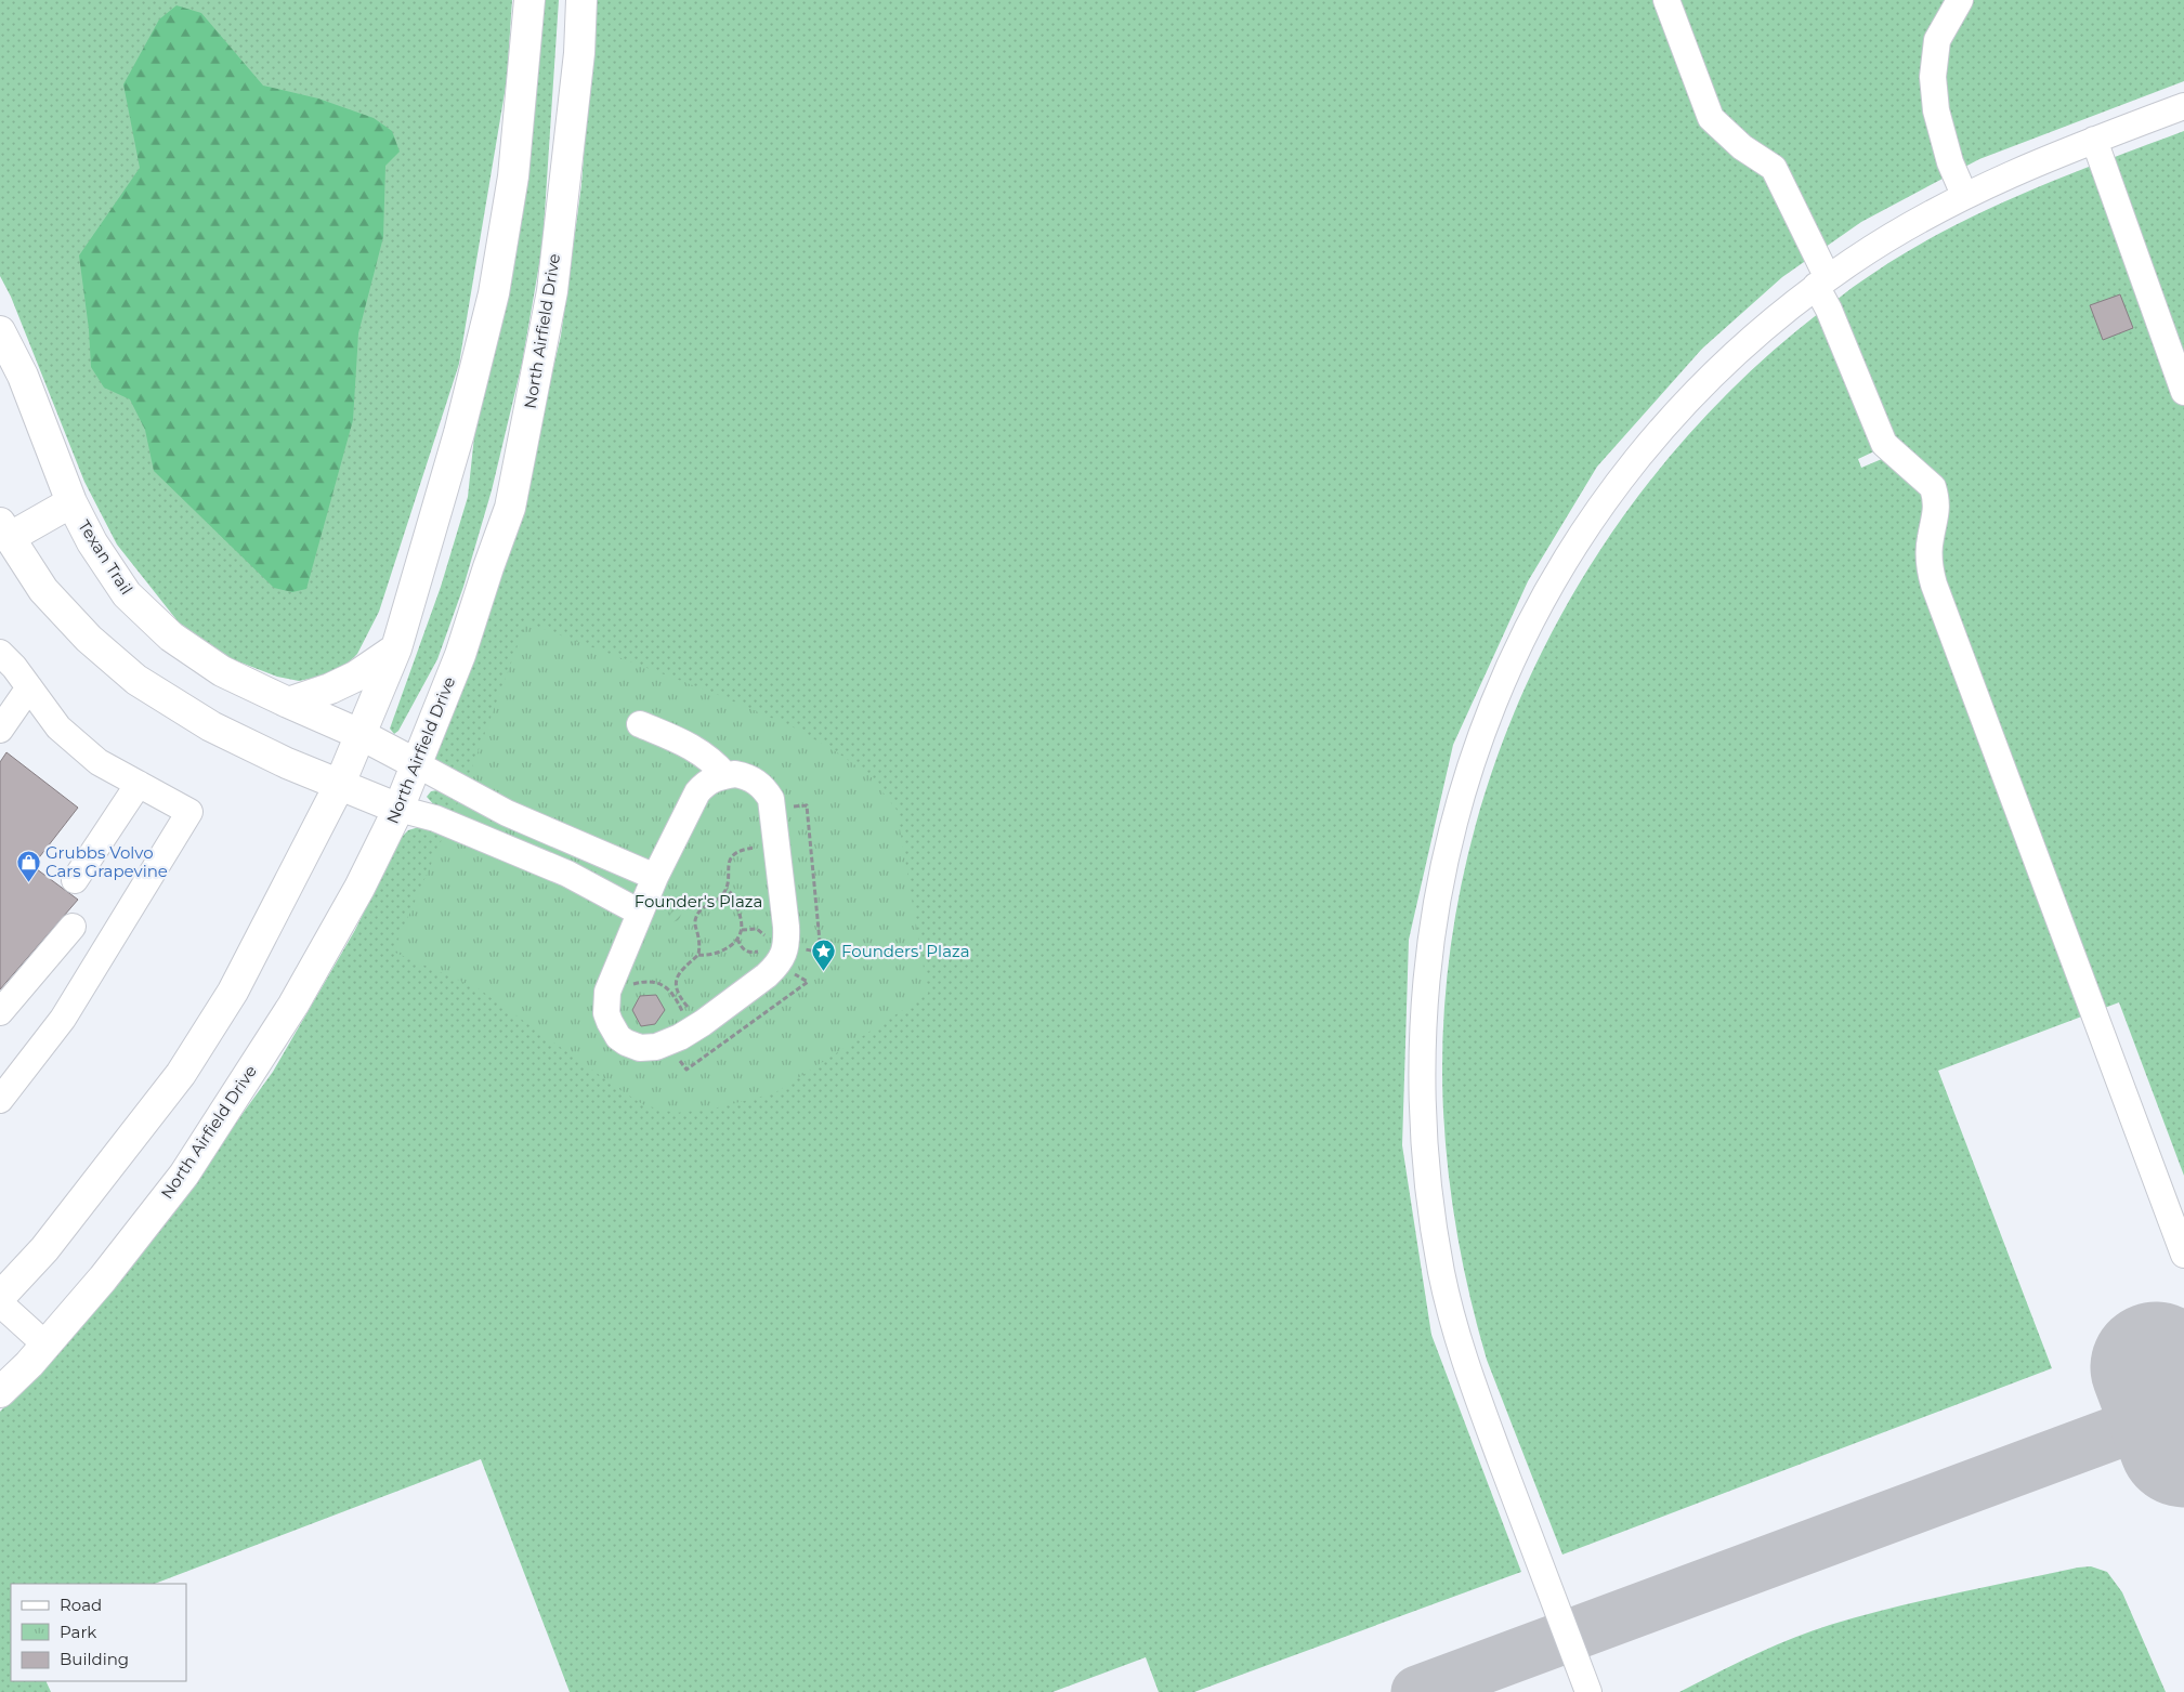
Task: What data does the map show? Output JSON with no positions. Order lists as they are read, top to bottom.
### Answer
{
  "streets": {
    "main road": ["North Airfield Drive", "Texan Trail"]
  },
  "crossings": [
    ["North Airfield Drive", "Texan Trail"]
  ],
  "parks": ["Founder's Plaza"],
  "places": {
    "shop": ["Grubbs Volvo Cars Grapevine"],
    "place": ["Founders' Plaza"]
  },
  "legend": ["Road", "Park", "Building"]
}
